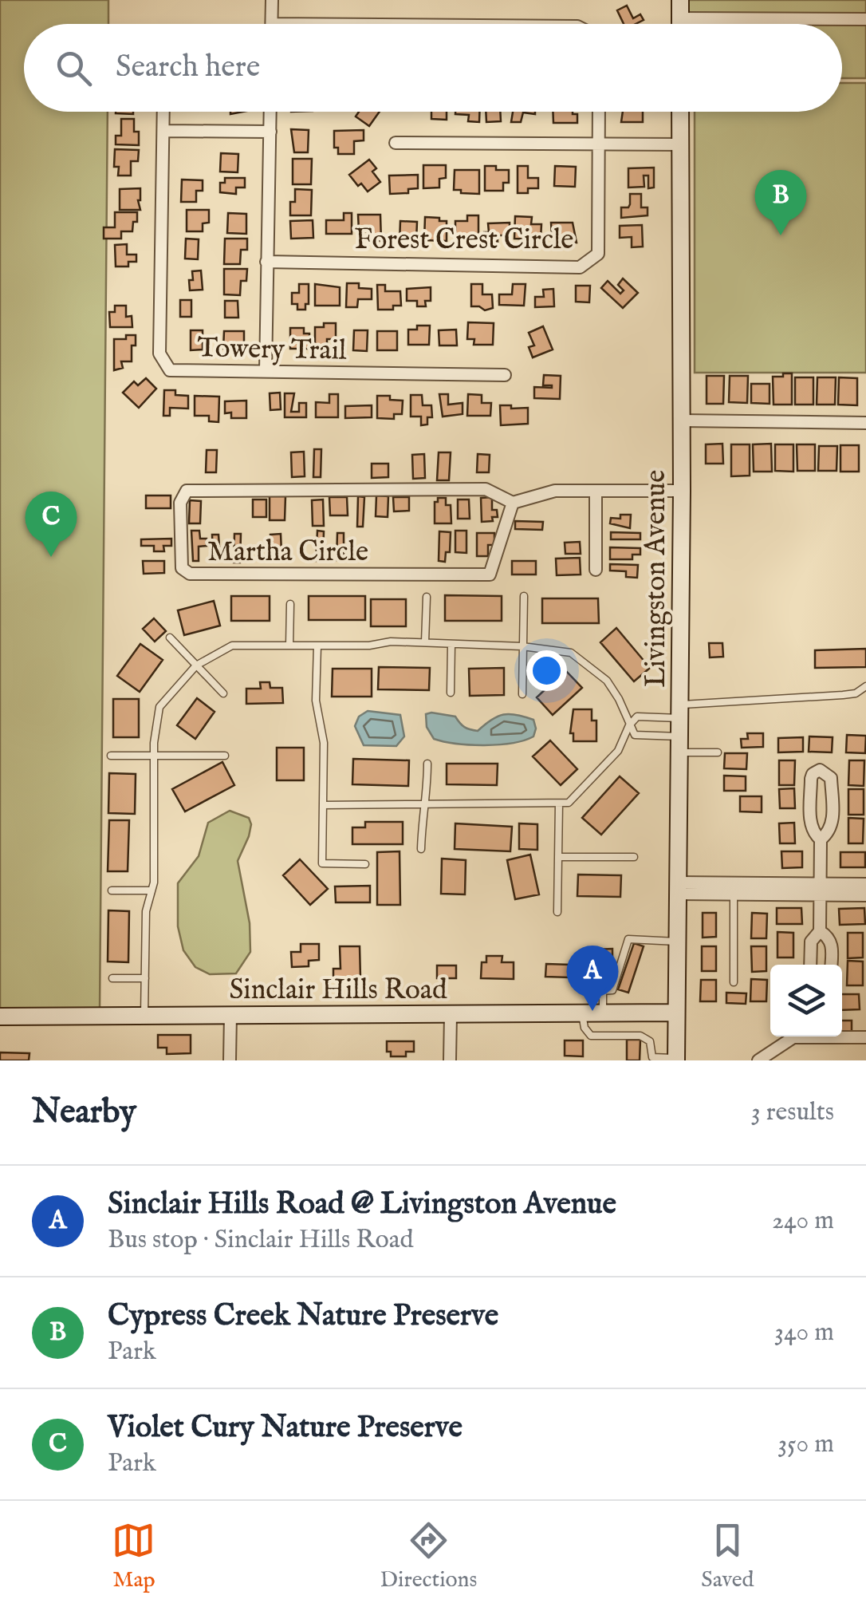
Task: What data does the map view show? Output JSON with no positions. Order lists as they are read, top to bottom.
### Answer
{
  "streets": {
    "street": [
      "Forest Crest Circle",
      "Towery Trail",
      "Martha Circle",
      "Livingston Avenue",
      "Sinclair Hills Road"
    ]
  },
  "crossings": [
    ["Livingston Avenue", "Sinclair Hills Road"]
  ],
  "page": {
    "search": "Search here",
    "pins": ["B", "C", "A"],
    "heading": ["Nearby", "3 results"],
    "list": [
      {
        "mark": "A",
        "name": "Sinclair Hills Road @ Livingston Avenue",
        "note": "Bus stop · Sinclair Hills Road",
        "value": "240 m"
      },
      {
        "mark": "B",
        "name": "Cypress Creek Nature Preserve",
        "note": "Park",
        "value": "340 m"
      },
      {
        "mark": "C",
        "name": "Violet Cury Nature Preserve",
        "note": "Park",
        "value": "350 m"
      }
    ],
    "nav": ["Map", "Directions", "Saved"]
  }
}
